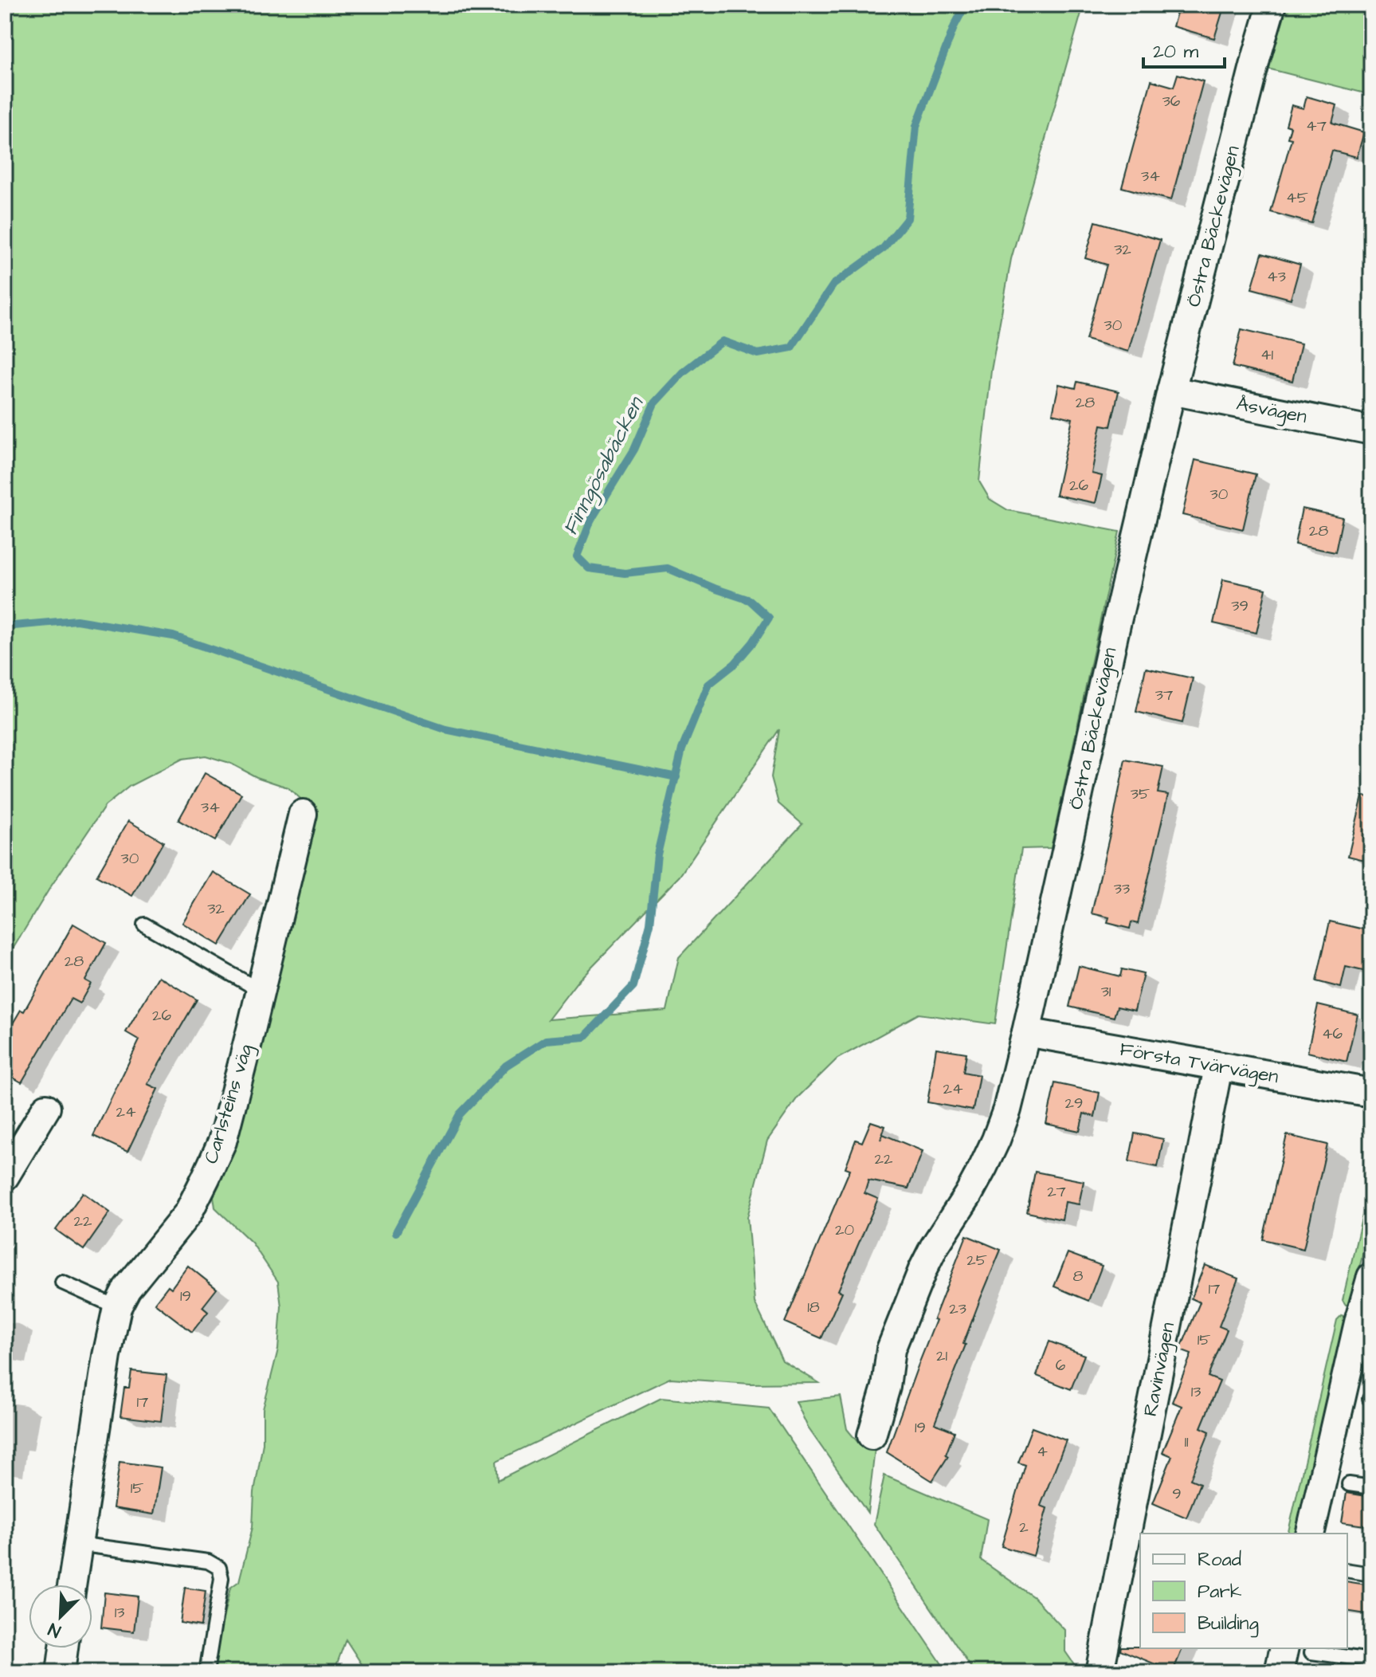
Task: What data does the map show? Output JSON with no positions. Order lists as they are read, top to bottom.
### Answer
{
  "streets": {
    "street": [
      "Östra Bäckevägen",
      "Åsvägen",
      "Första Tvärvägen",
      "Carlsteins väg",
      "Ravinvägen"
    ]
  },
  "crossings": [
    ["Östra Bäckevägen", "Åsvägen"],
    ["Östra Bäckevägen", "Första Tvärvägen"],
    ["Första Tvärvägen", "Ravinvägen"]
  ],
  "water": ["Finngösabäcken"],
  "house_numbers": [
    "36",
    "47",
    "34",
    "45",
    "32",
    "43",
    "30",
    "41",
    "28",
    "26",
    "30",
    "28",
    "39",
    "37",
    "35",
    "34",
    "30",
    "33",
    "32",
    "28",
    "31",
    "26",
    "46",
    "24",
    "29",
    "24",
    "22",
    "27",
    "22",
    "20",
    "25",
    "8",
    "17",
    "19",
    "18",
    "23",
    "15",
    "21",
    "6",
    "13",
    "17",
    "19",
    "11",
    "4",
    "15",
    "9",
    "2",
    "13"
  ],
  "legend": ["Road", "Park", "Building"],
  "scale_bar": "20 m",
  "north": "bottom left"
}
